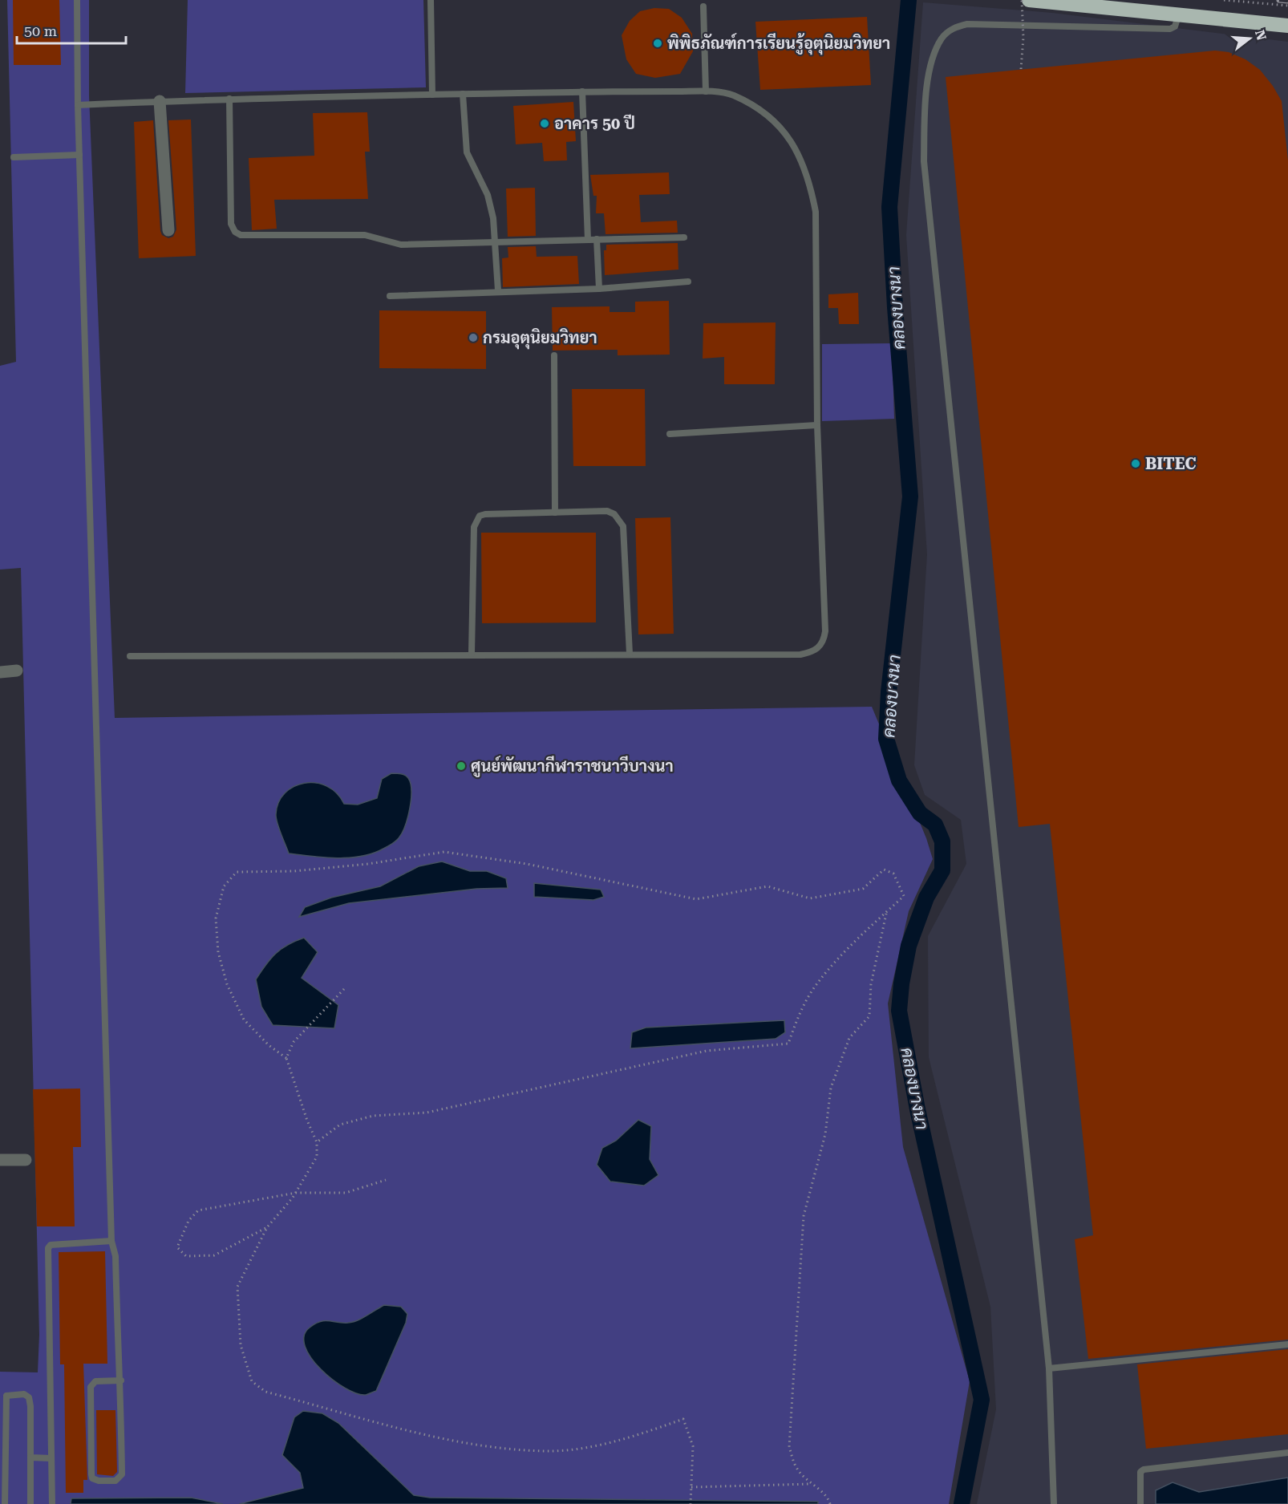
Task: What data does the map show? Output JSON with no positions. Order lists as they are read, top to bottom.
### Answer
{
  "water": ["คลองบางนา"],
  "places": [
    "พิพิธภัณฑ์การเรียนรู้อุตุนิยมวิทยา",
    "อาคาร 50 ปี",
    "กรมอุตุนิยมวิทยา",
    "BITEC",
    "ศูนย์พัฒนากีฬาราชนาวีบางนา"
  ],
  "scale_bar": "50 m",
  "north": "right"
}
